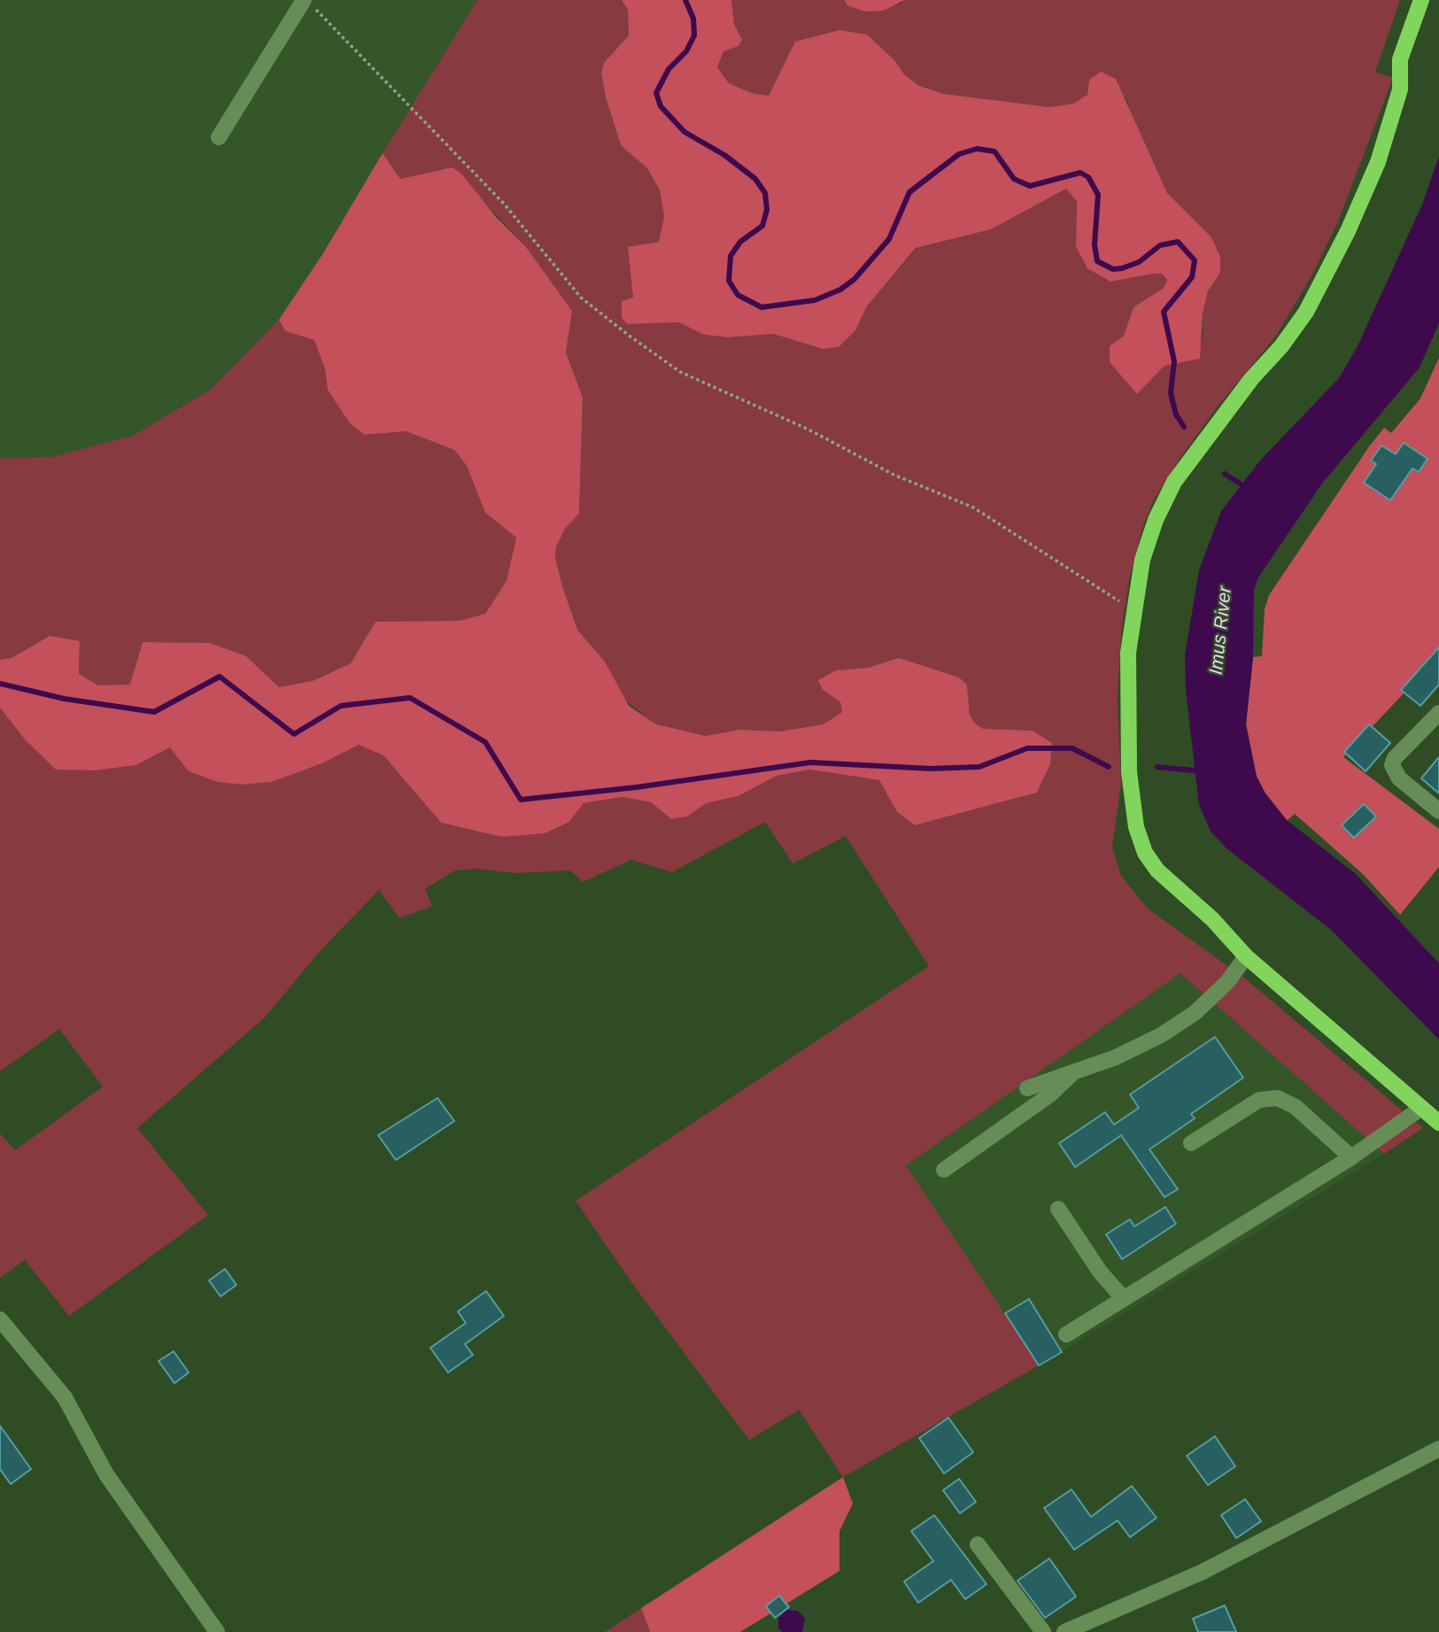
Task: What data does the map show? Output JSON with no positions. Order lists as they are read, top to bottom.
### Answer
{
  "water": ["Imus River"]
}
